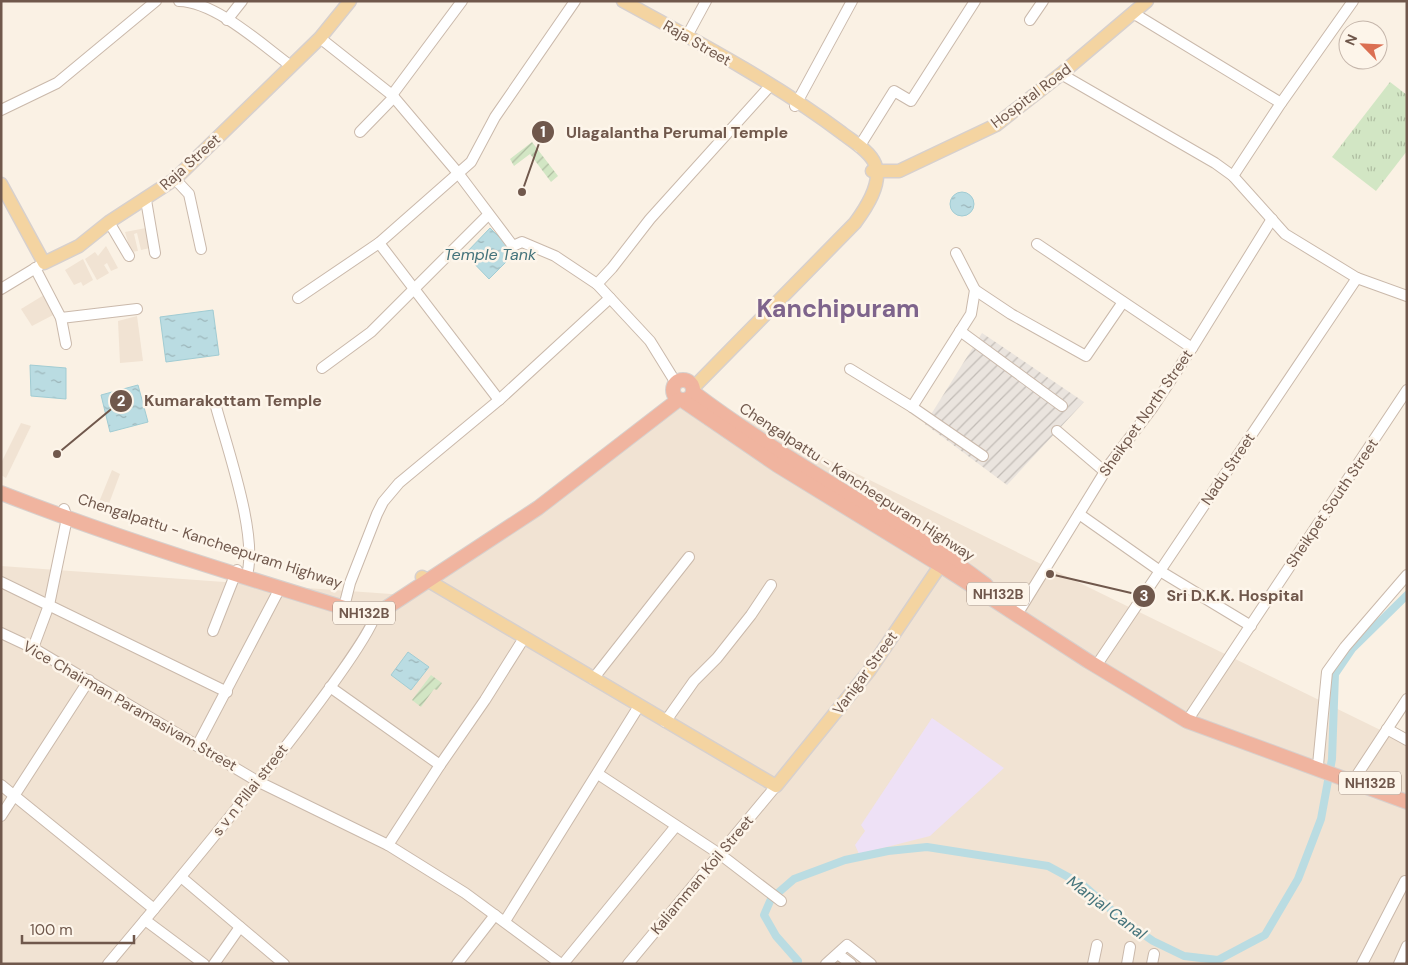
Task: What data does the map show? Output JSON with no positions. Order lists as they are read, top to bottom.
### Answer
{
  "streets": {
    "highway": ["Chengalpattu - Kancheepuram Highway", "NH132B"],
    "main road": ["Raja Street", "Hospital Road", "Vanigar Street"],
    "street": [
      "Sheikpet North Street",
      "Nadu Street",
      "Sheikpet South Street",
      "Vice Chairman Paramasivam Street",
      "s v n Pillai street",
      "Kaliamman Koil Street"
    ]
  },
  "crossings": [
    ["Raja Street", "Hospital Road"],
    ["Sheikpet North Street", "Chengalpattu - Kancheepuram Highway"],
    ["Nadu Street", "Chengalpattu - Kancheepuram Highway"],
    ["Chengalpattu - Kancheepuram Highway", "NH132B"],
    ["Chengalpattu - Kancheepuram Highway", "Vanigar Street"],
    ["Chengalpattu - Kancheepuram Highway", "s v n Pillai street"],
    ["NH132B", "s v n Pillai street"],
    ["Vanigar Street", "Kaliamman Koil Street"],
    ["Vice Chairman Paramasivam Street", "s v n Pillai street"]
  ],
  "districts": ["Kanchipuram"],
  "water": ["Temple Tank", "Manjal Canal"],
  "places": ["Ulagalantha Perumal Temple", "Kumarakottam Temple", "Sri D.K.K. Hospital"],
  "scale_bar": "100 m",
  "north": "top left"
}
